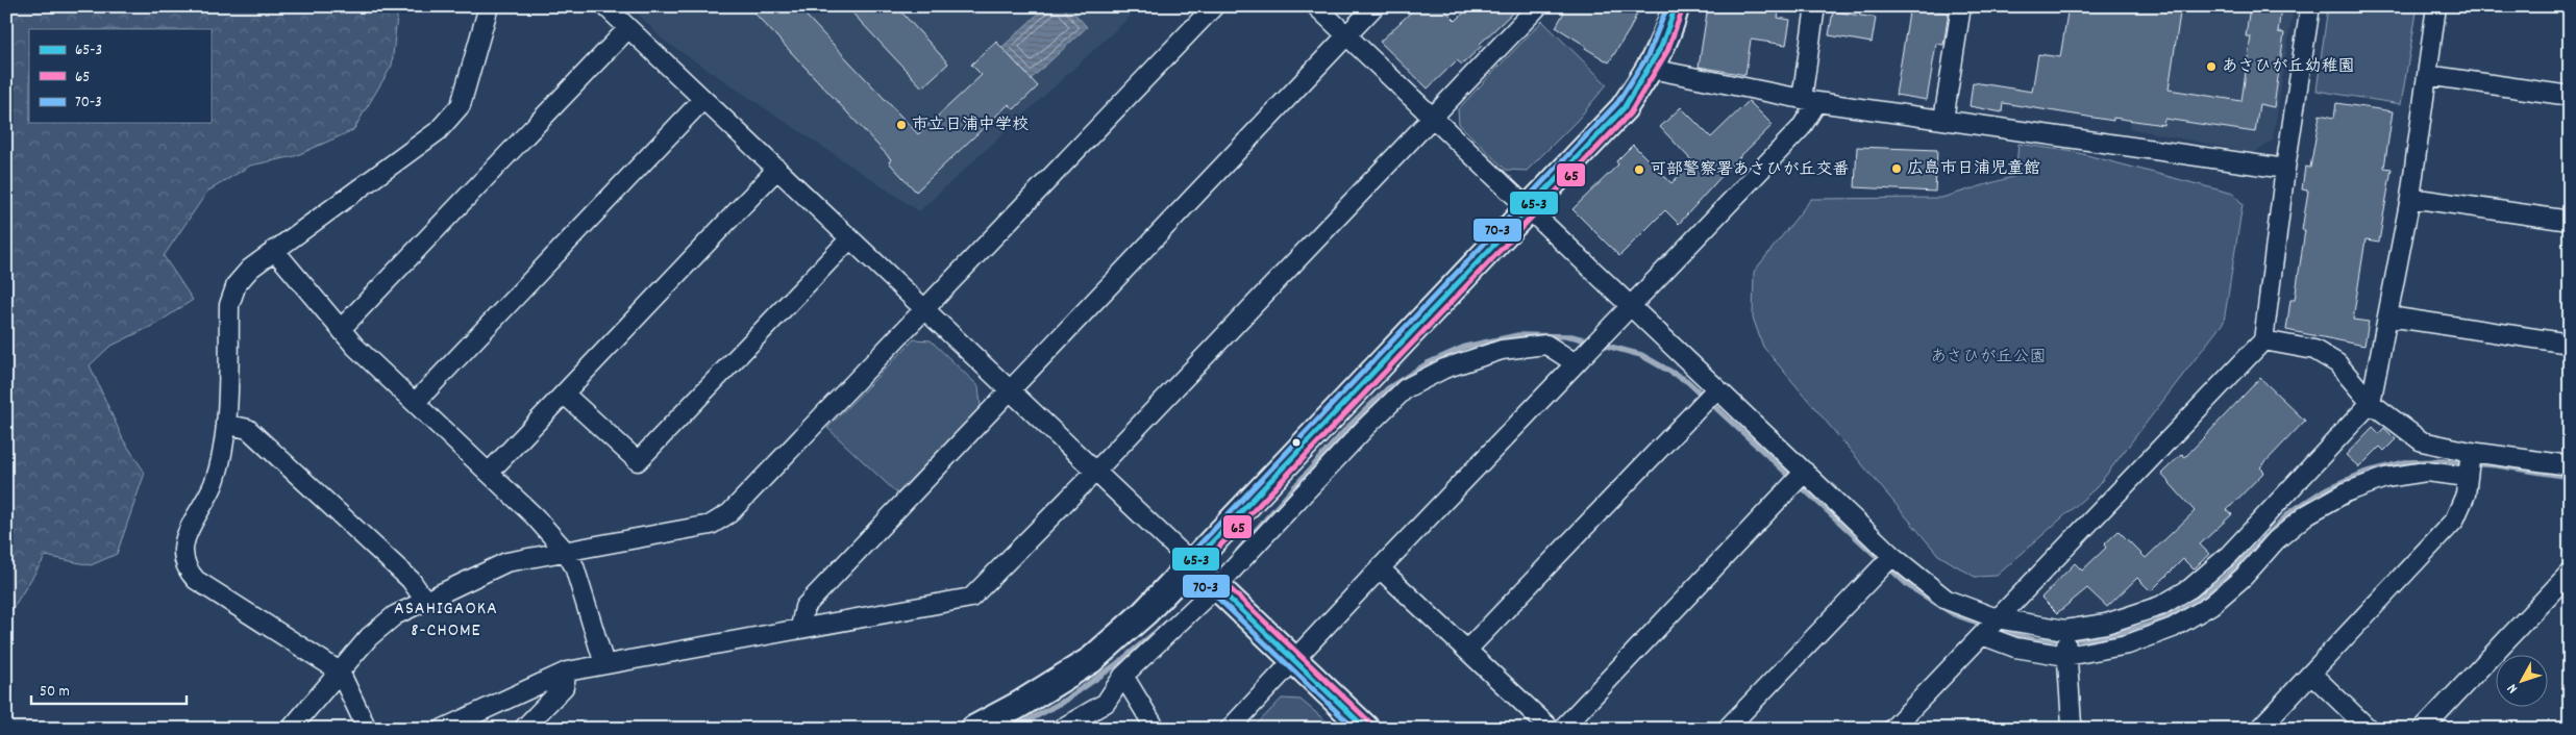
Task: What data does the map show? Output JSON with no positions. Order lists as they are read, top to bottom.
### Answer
{
  "districts": ["ASAHIGAOKA 8-CHOME"],
  "parks": ["あさひが丘公園"],
  "places": [
    "あさひが丘幼稚園",
    "市立日浦中学校",
    "広島市日浦児童館",
    "可部警察署あさひが丘交番"
  ],
  "lines": ["transit line 65-3", "transit line 70-3", "transit line 65"],
  "legend": ["65-3", "65", "70-3"],
  "scale_bar": "50 m",
  "north": "bottom left"
}
